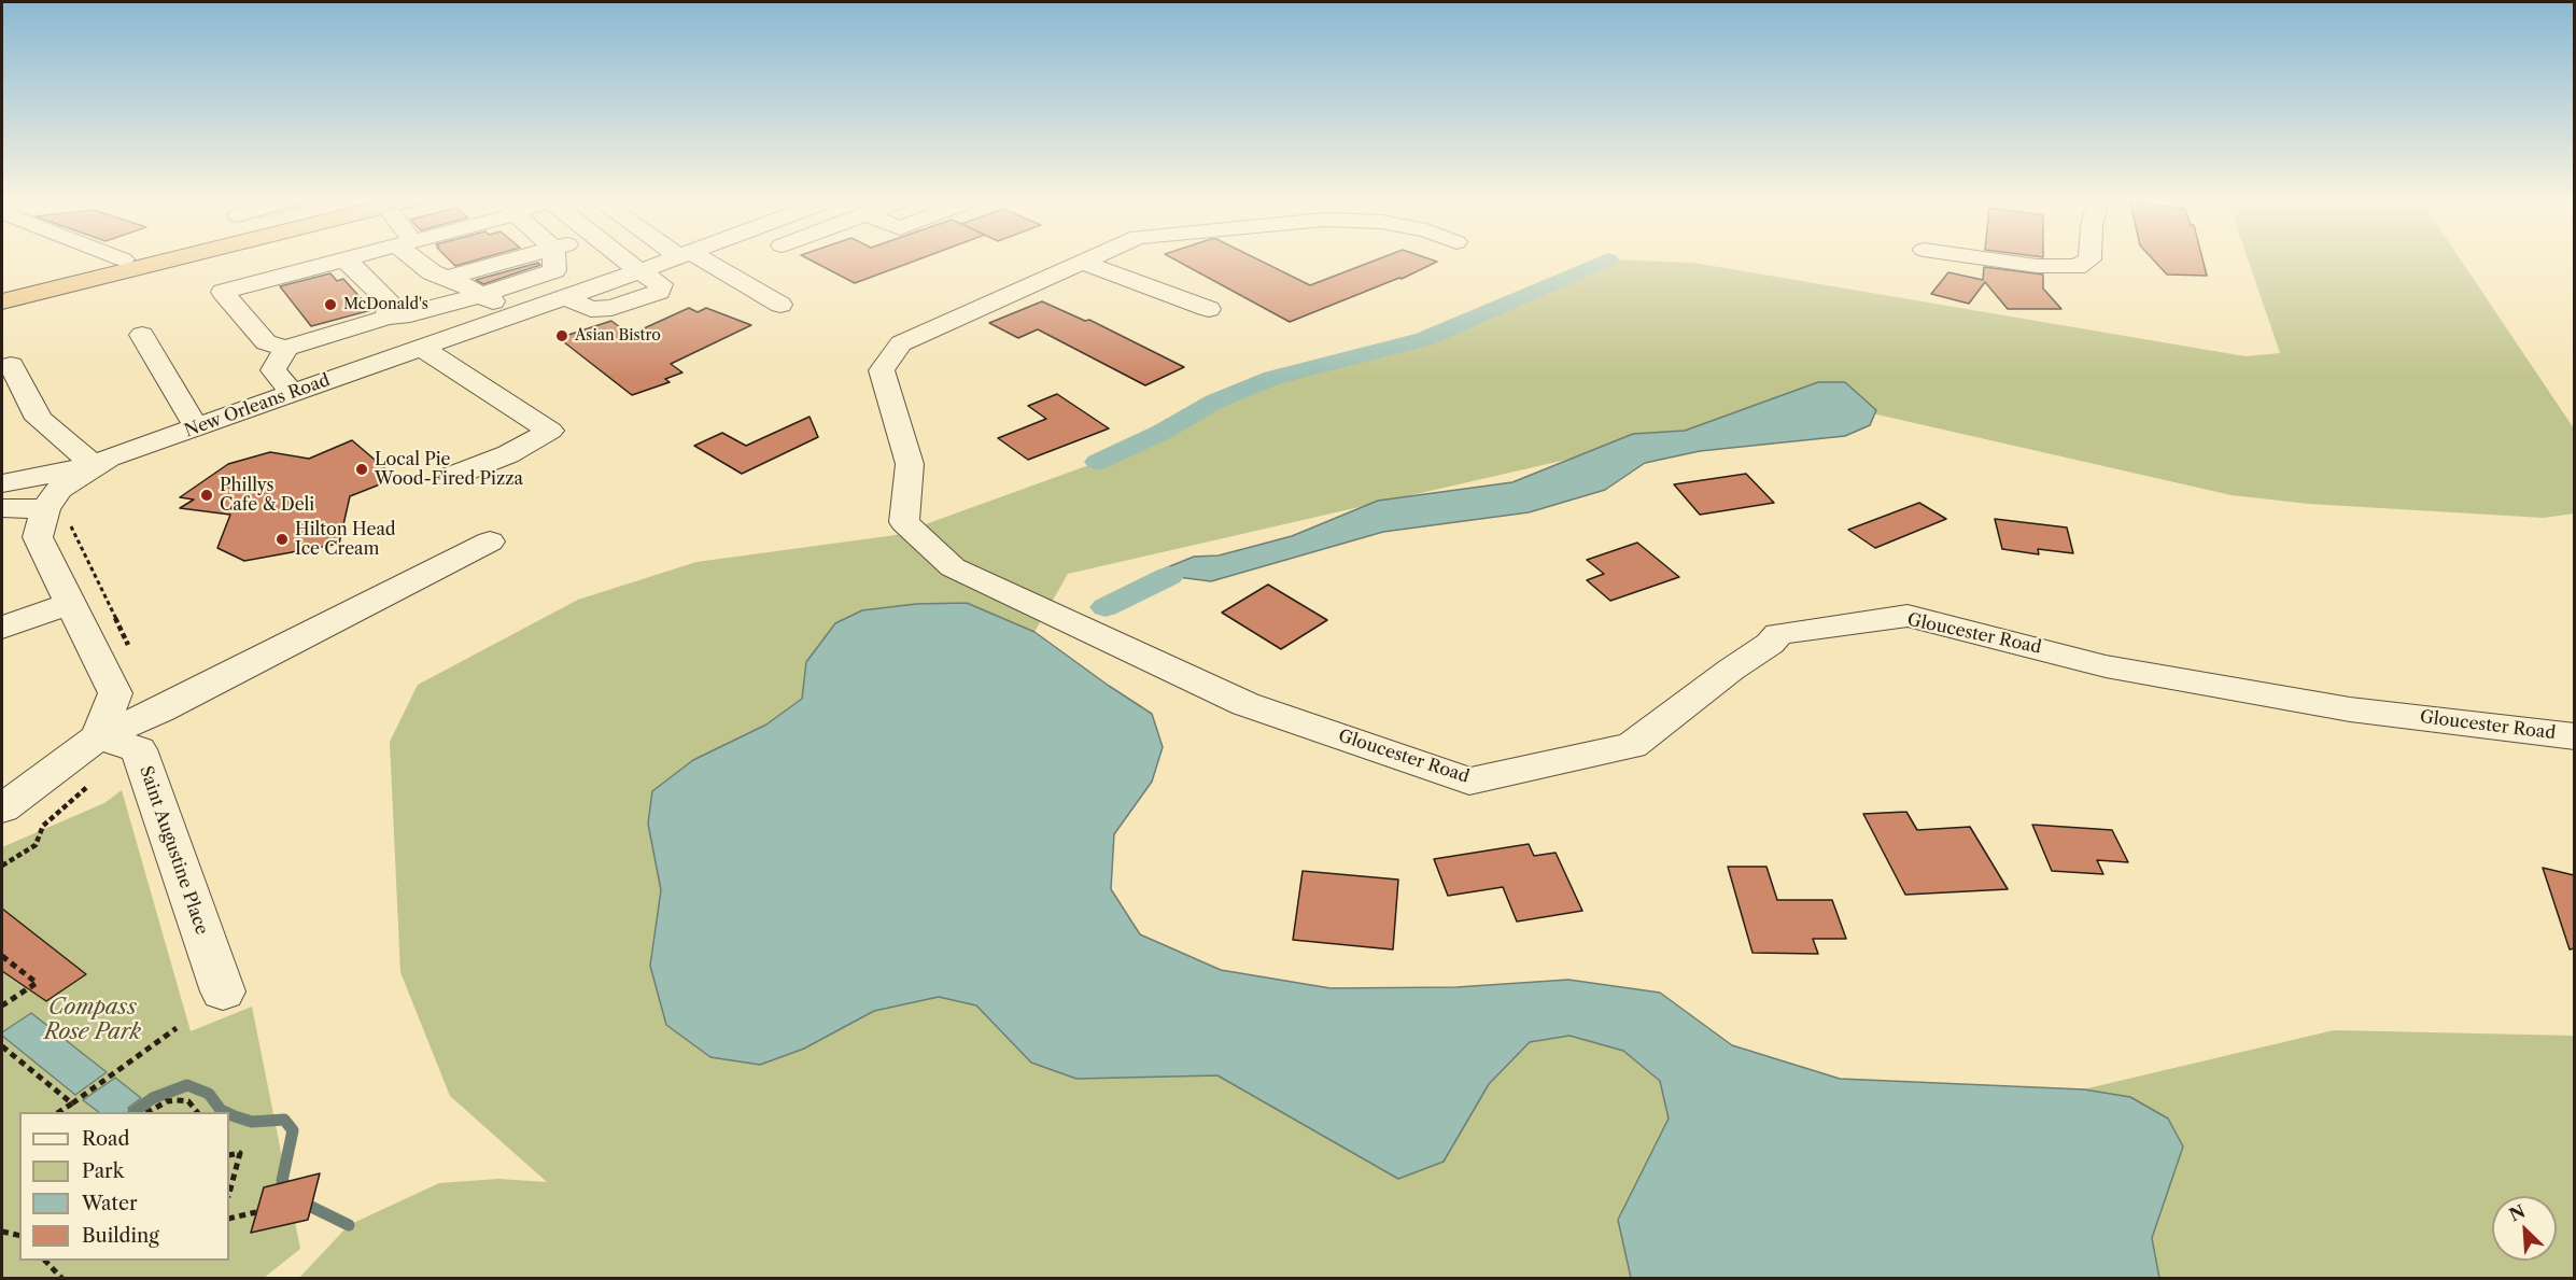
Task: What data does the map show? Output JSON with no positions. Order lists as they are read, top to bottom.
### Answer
{
  "streets": {
    "street": ["New Orleans Road", "Gloucester Road", "Saint Augustine Place"]
  },
  "crossings": [
    ["New Orleans Road", "Saint Augustine Place"]
  ],
  "parks": ["Compass Rose Park"],
  "places": [
    "McDonald's",
    "Asian Bistro",
    "Local Pie Wood-Fired Pizza",
    "Phillys Cafe & Deli",
    "Hilton Head Ice Cream"
  ],
  "legend": [
    "Road",
    "Park",
    "Water",
    "Building"
  ],
  "north": "top left"
}
